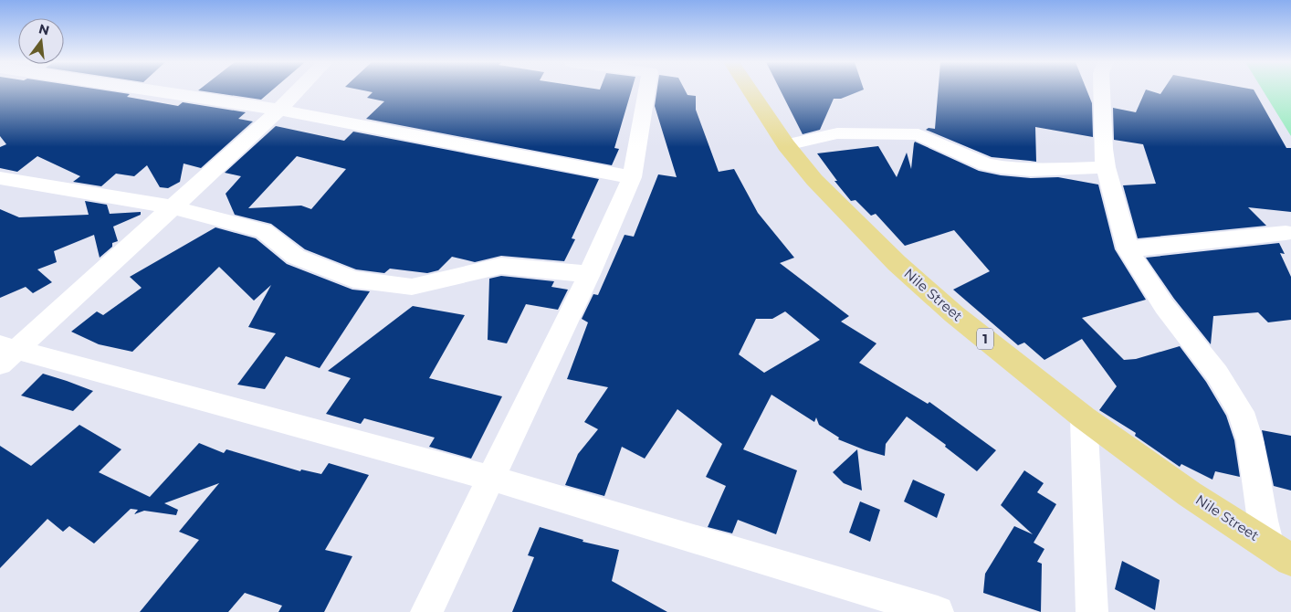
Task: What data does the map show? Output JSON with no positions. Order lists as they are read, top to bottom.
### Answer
{
  "streets": {
    "main road": ["Nile Street", "1"]
  },
  "north": "top"
}
